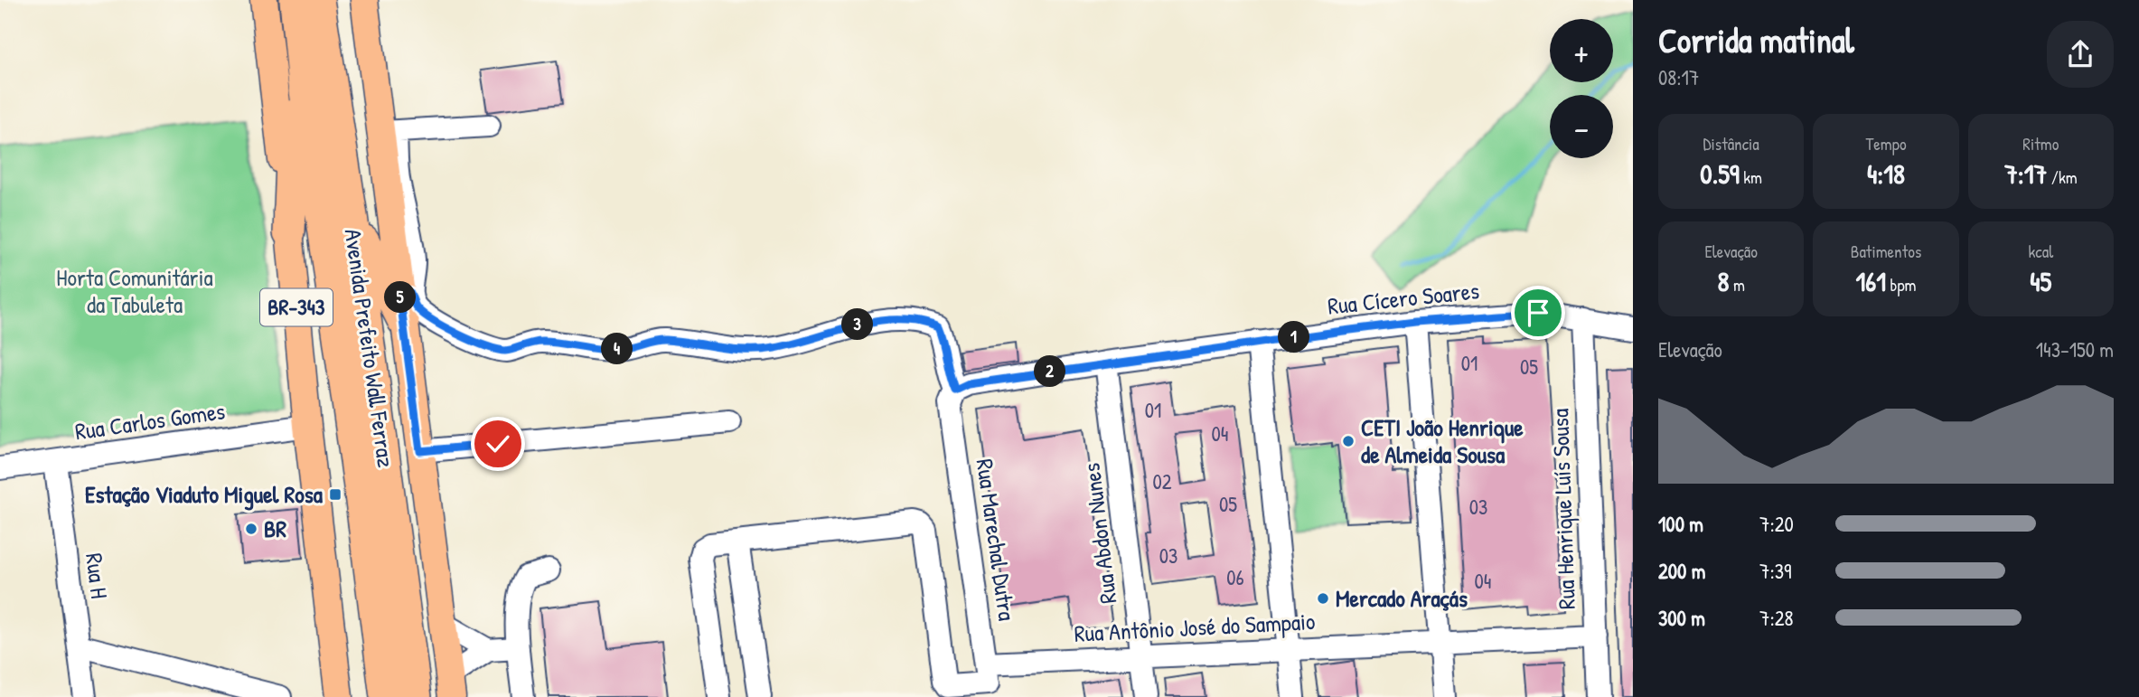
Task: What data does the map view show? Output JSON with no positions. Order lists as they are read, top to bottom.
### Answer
{
  "streets": {
    "highway": ["BR-343", "Avenida Prefeito Wall Ferraz"],
    "street": [
      "Rua Cícero Soares",
      "Rua Carlos Gomes",
      "Rua Henrique Luís Sousa",
      "Rua Abdon Nunes",
      "Rua Marechal Dutra",
      "Rua H",
      "Rua Antônio José do Sampaio"
    ]
  },
  "crossings": [
    ["Rua Cícero Soares", "Rua Henrique Luís Sousa"],
    ["Rua Cícero Soares", "Rua Abdon Nunes"],
    ["Rua Cícero Soares", "Rua Marechal Dutra"],
    ["BR-343", "Rua Carlos Gomes"],
    ["Rua Carlos Gomes", "Rua H"],
    ["Rua Henrique Luís Sousa", "Rua Antônio José do Sampaio"],
    ["Rua Abdon Nunes", "Rua Antônio José do Sampaio"],
    ["Rua Marechal Dutra", "Rua Antônio José do Sampaio"]
  ],
  "parks": ["Horta Comunitária da Tabuleta"],
  "places": {
    "other": ["CETI João Henrique de Almeida Sousa", "BR", "Mercado Araçás"],
    "transit": ["Estação Viaduto Miguel Rosa"]
  },
  "house_numbers": [
    "01",
    "05",
    "01",
    "04",
    "02",
    "05",
    "03",
    "03",
    "06",
    "04"
  ],
  "page": {
    "heading": ["Corrida matinal", "08:17"],
    "map_buttons": ["+", "−"],
    "stats": [
      ["Distância", "0.59 km"],
      ["Tempo", "4:18"],
      ["Ritmo", "7:17 /km"],
      ["Elevação", "8 m"],
      ["Batimentos", "161 bpm"],
      ["kcal", "45"]
    ],
    "pins": [
      "5",
      "3",
      "1",
      "4",
      "2"
    ],
    "chart": ["Elevação", "143–150 m"],
    "list": [
      {
        "name": "100 m",
        "note": "7:20"
      },
      {
        "name": "200 m",
        "note": "7:39"
      },
      {
        "name": "300 m",
        "note": "7:28"
      }
    ]
  }
}
